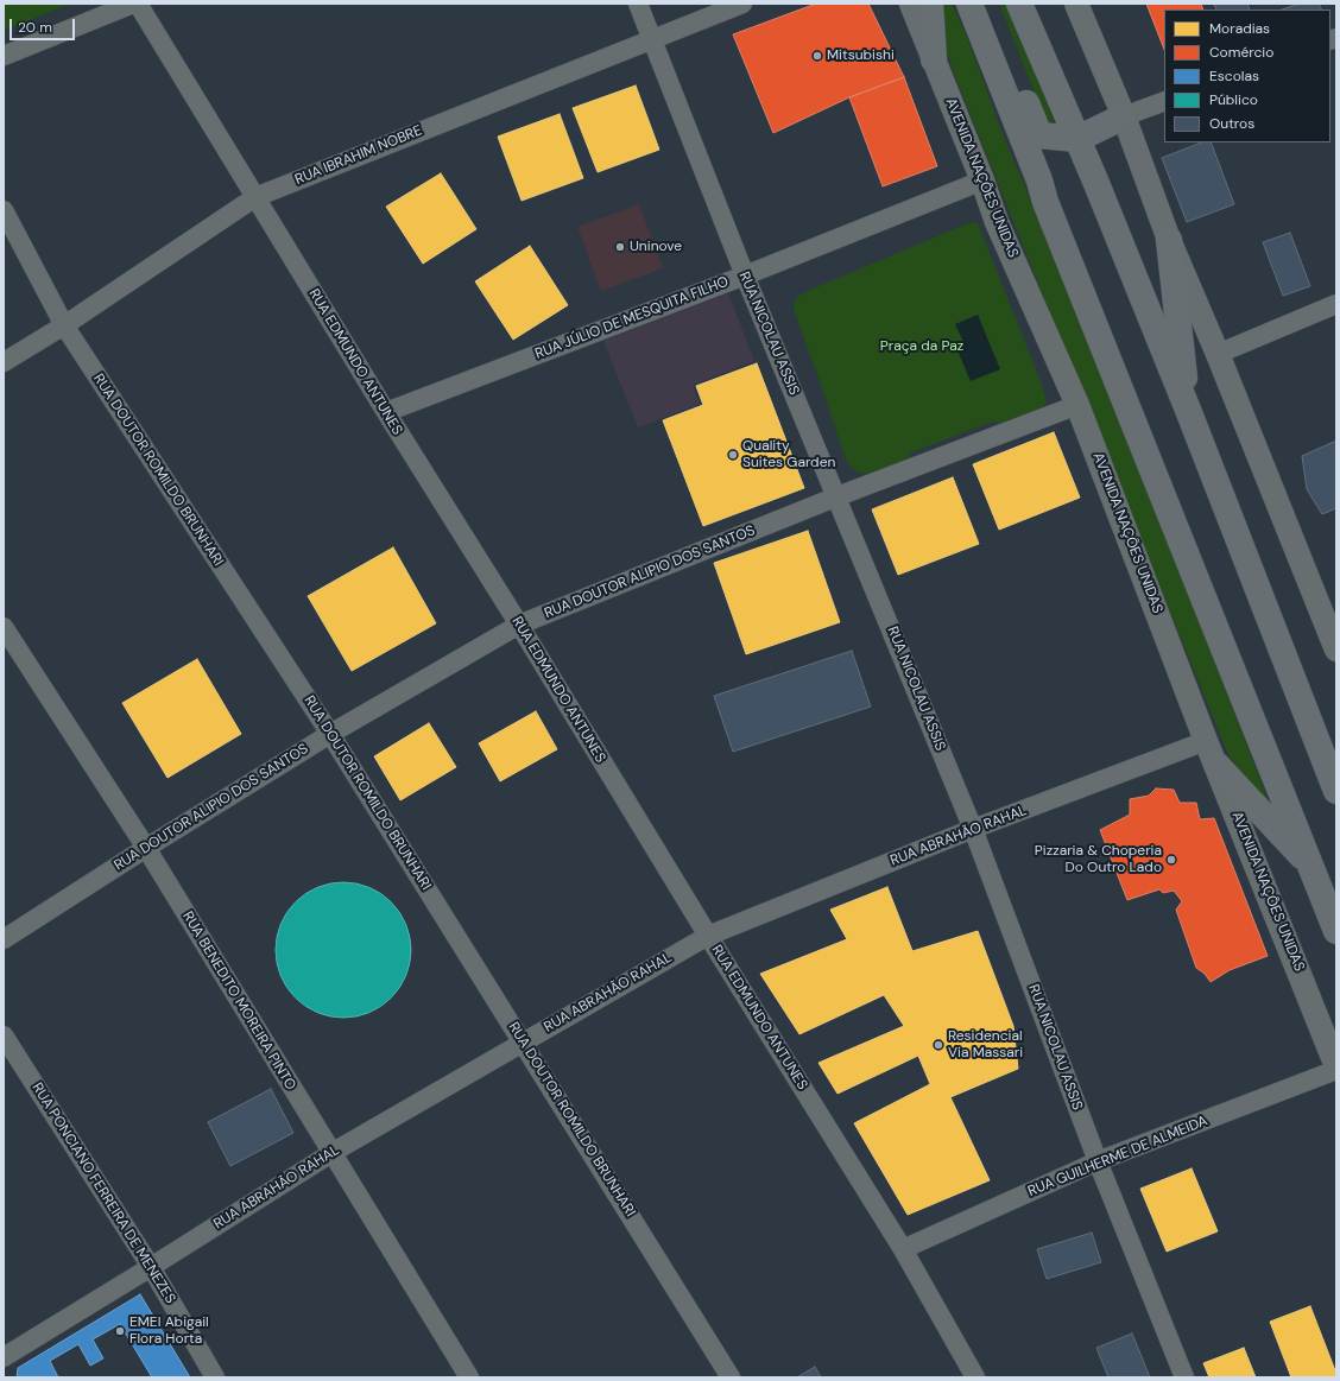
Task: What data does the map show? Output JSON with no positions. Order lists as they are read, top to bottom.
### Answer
{
  "streets": {
    "street": [
      "RUA IBRAHIM NOBRE",
      "AVENIDA NAÇÕES UNIDAS",
      "RUA JÚLIO DE MESQUITA FILHO",
      "RUA NICOLAU ASSIS",
      "RUA EDMUNDO ANTUNES",
      "RUA DOUTOR ROMILDO BRUNHARI",
      "RUA DOUTOR ALIPIO DOS SANTOS",
      "RUA ABRAHÃO RAHAL",
      "RUA BENEDITO MOREIRA PINTO",
      "RUA GUILHERME DE ALMEIDA",
      "RUA PONCIANO FERREIRA DE MENEZES"
    ]
  },
  "crossings": [
    ["RUA IBRAHIM NOBRE", "RUA NICOLAU ASSIS"],
    ["RUA IBRAHIM NOBRE", "RUA EDMUNDO ANTUNES"],
    ["RUA IBRAHIM NOBRE", "RUA DOUTOR ROMILDO BRUNHARI"],
    ["AVENIDA NAÇÕES UNIDAS", "RUA JÚLIO DE MESQUITA FILHO"],
    ["AVENIDA NAÇÕES UNIDAS", "RUA DOUTOR ALIPIO DOS SANTOS"],
    ["AVENIDA NAÇÕES UNIDAS", "RUA ABRAHÃO RAHAL"],
    ["AVENIDA NAÇÕES UNIDAS", "RUA GUILHERME DE ALMEIDA"],
    ["RUA JÚLIO DE MESQUITA FILHO", "RUA NICOLAU ASSIS"],
    ["RUA JÚLIO DE MESQUITA FILHO", "RUA EDMUNDO ANTUNES"],
    ["RUA NICOLAU ASSIS", "RUA DOUTOR ALIPIO DOS SANTOS"],
    ["RUA NICOLAU ASSIS", "RUA ABRAHÃO RAHAL"],
    ["RUA NICOLAU ASSIS", "RUA GUILHERME DE ALMEIDA"],
    ["RUA EDMUNDO ANTUNES", "RUA DOUTOR ALIPIO DOS SANTOS"],
    ["RUA EDMUNDO ANTUNES", "RUA ABRAHÃO RAHAL"],
    ["RUA EDMUNDO ANTUNES", "RUA GUILHERME DE ALMEIDA"],
    ["RUA DOUTOR ROMILDO BRUNHARI", "RUA DOUTOR ALIPIO DOS SANTOS"],
    ["RUA DOUTOR ROMILDO BRUNHARI", "RUA ABRAHÃO RAHAL"],
    ["RUA DOUTOR ALIPIO DOS SANTOS", "RUA BENEDITO MOREIRA PINTO"],
    ["RUA ABRAHÃO RAHAL", "RUA BENEDITO MOREIRA PINTO"],
    ["RUA ABRAHÃO RAHAL", "RUA PONCIANO FERREIRA DE MENEZES"]
  ],
  "parks": ["Praça da Paz"],
  "places": [
    "Mitsubishi",
    "Uninove",
    "Quality Suites Garden",
    "Pizzaria & Choperia Do Outro Lado",
    "Residencial Via Massari",
    "EMEI Abigail Flora Horta"
  ],
  "legend": [
    "Moradias",
    "Comércio",
    "Escolas",
    "Público",
    "Outros"
  ],
  "scale_bar": "20 m"
}
